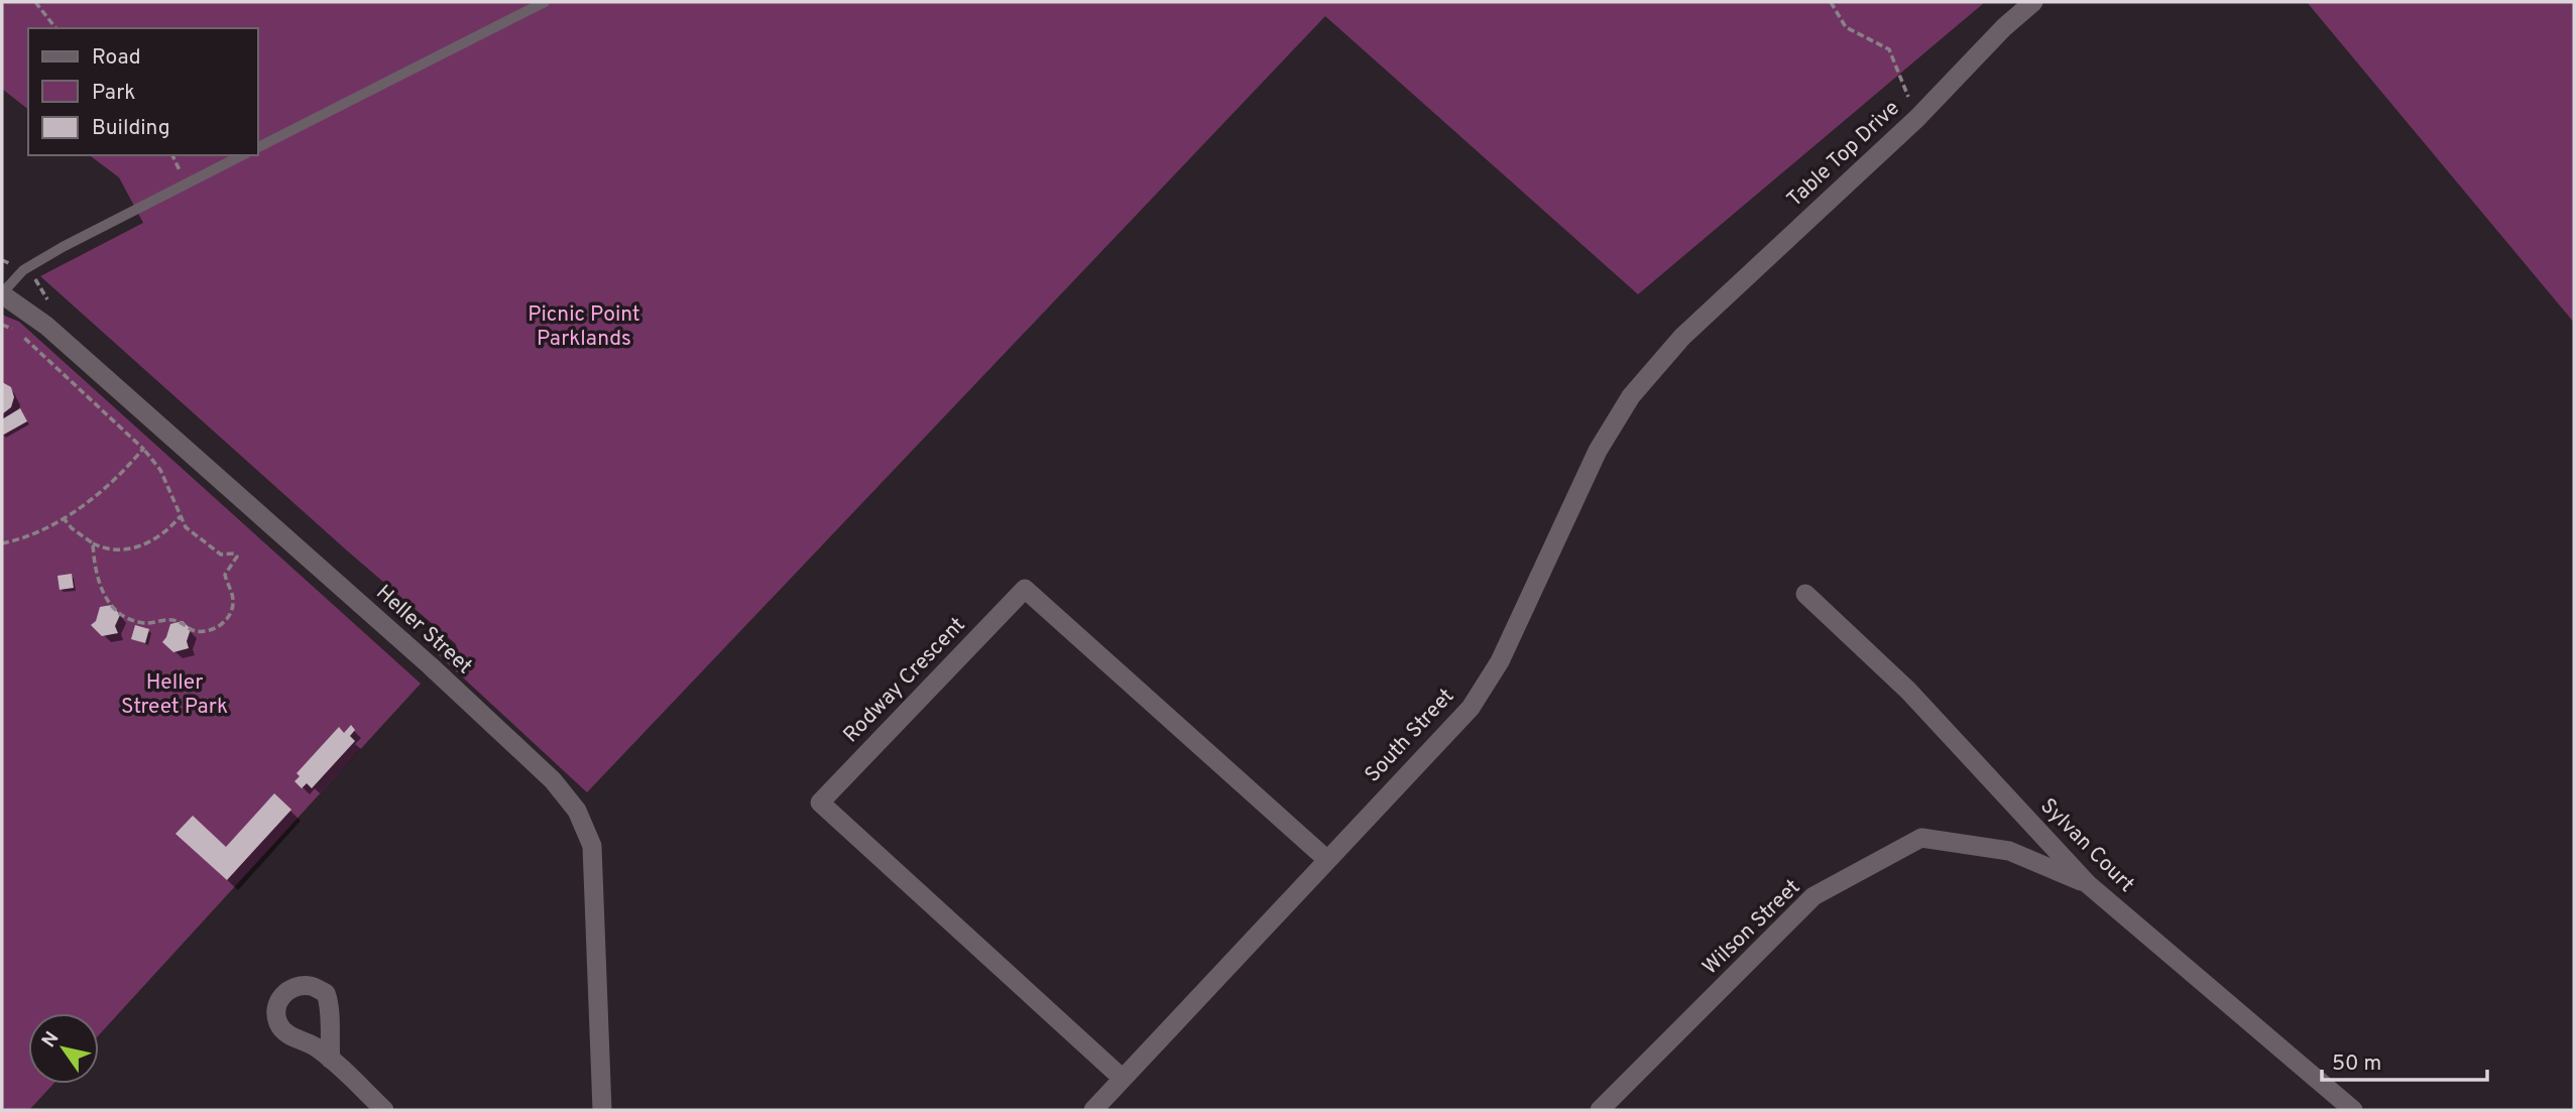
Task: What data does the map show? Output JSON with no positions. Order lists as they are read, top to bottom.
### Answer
{
  "streets": {
    "street": [
      "Table Top Drive",
      "Heller Street",
      "Rodway Crescent",
      "South Street",
      "Sylvan Court",
      "Wilson Street"
    ]
  },
  "crossings": [
    ["Table Top Drive", "South Street"],
    ["Rodway Crescent", "South Street"],
    ["Sylvan Court", "Wilson Street"]
  ],
  "parks": ["Picnic Point Parklands", "Heller Street Park"],
  "legend": ["Road", "Park", "Building"],
  "scale_bar": "50 m",
  "north": "top left"
}
